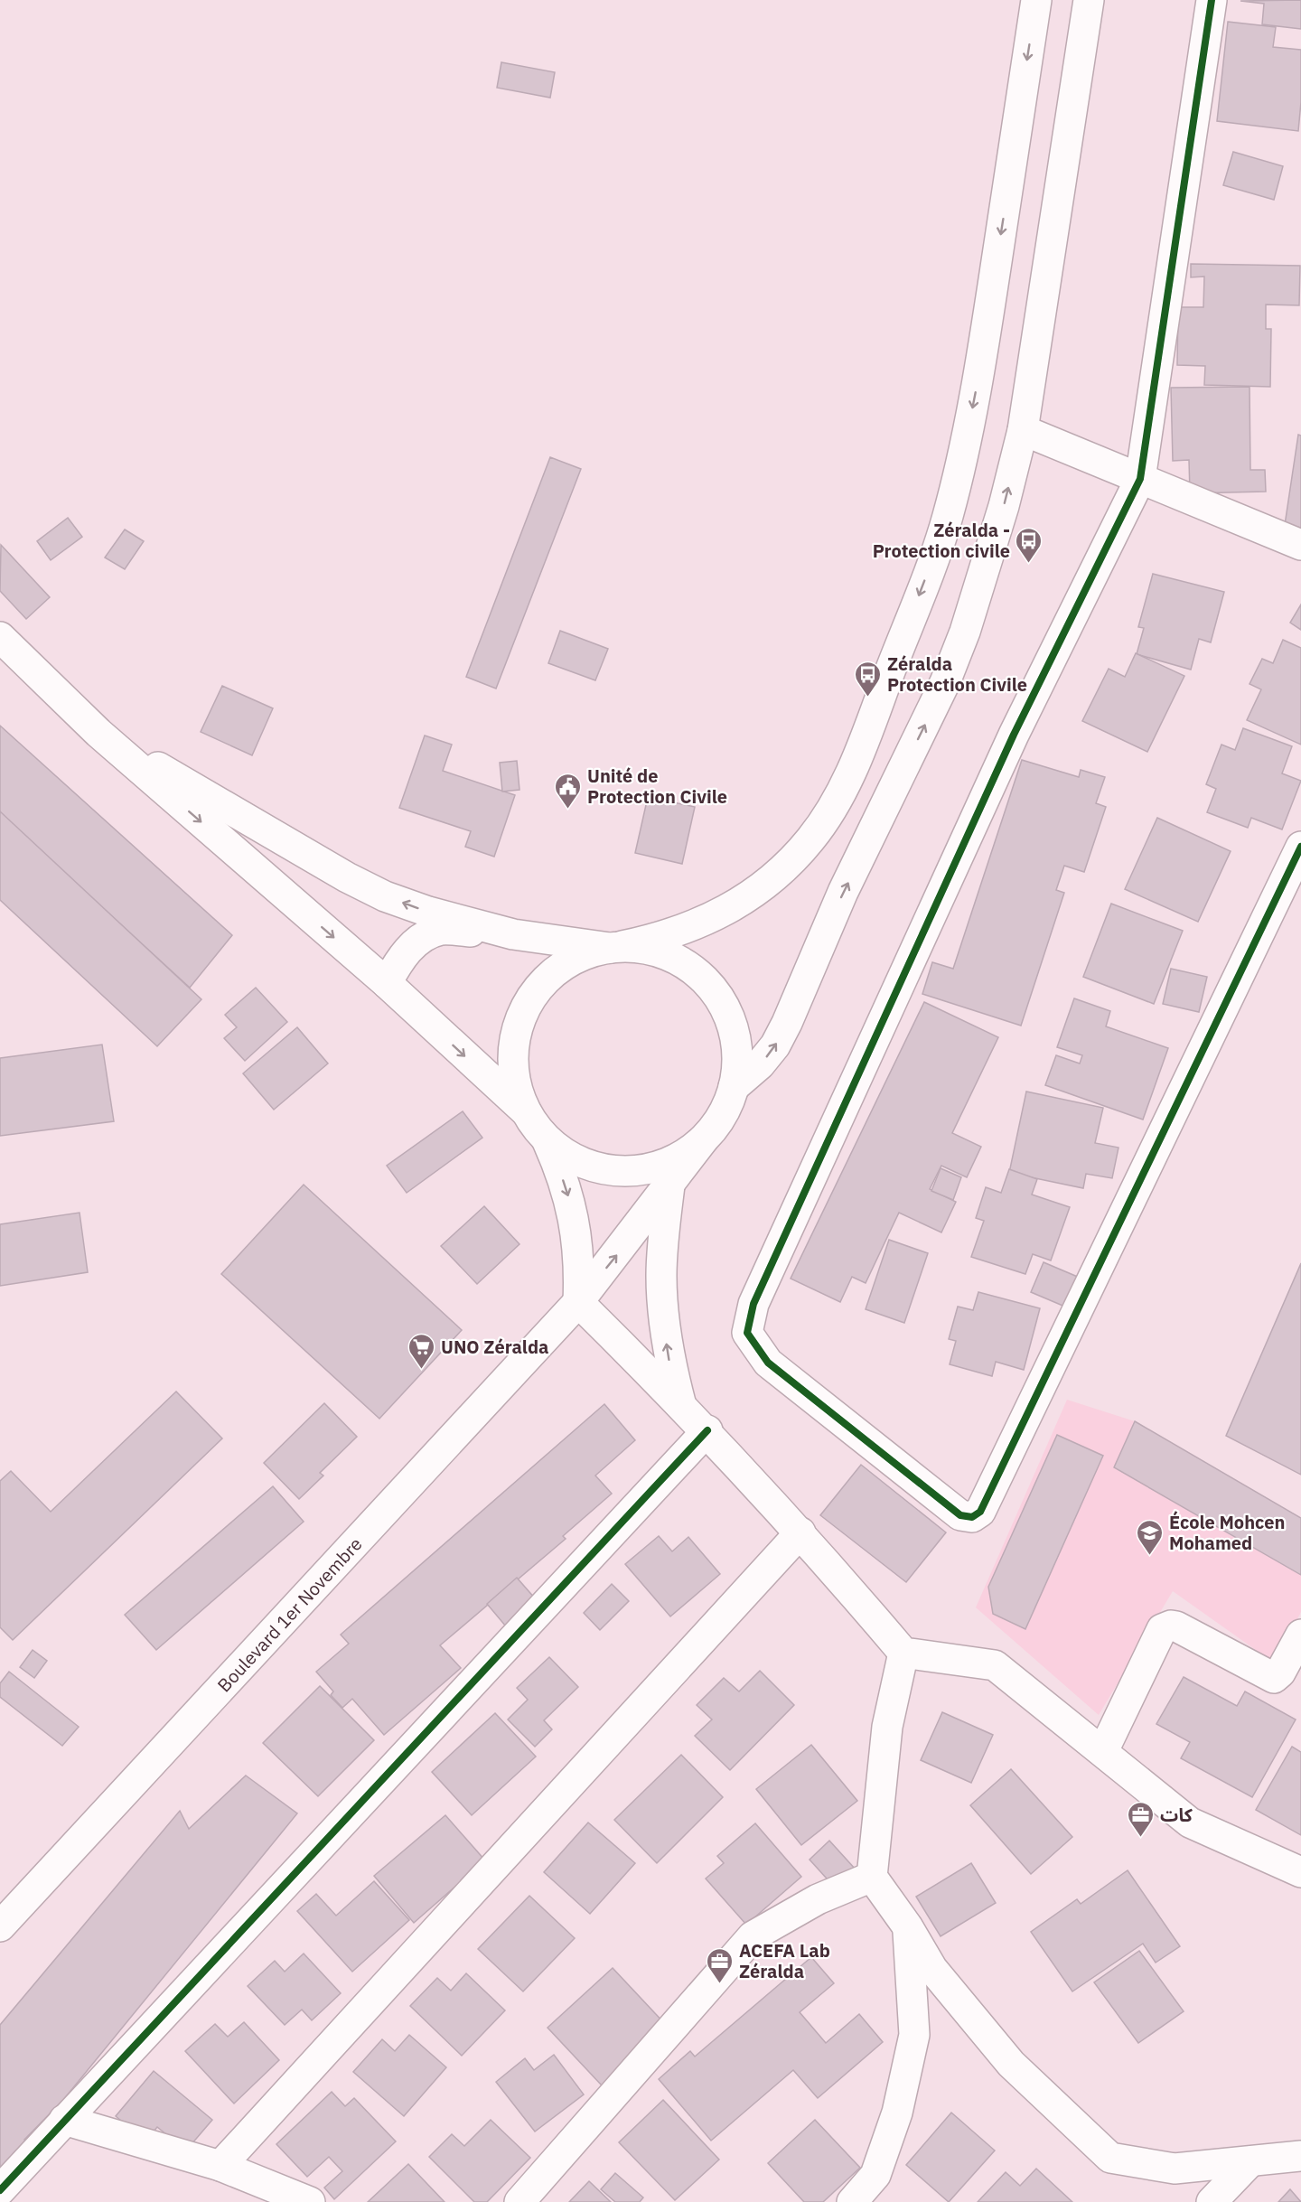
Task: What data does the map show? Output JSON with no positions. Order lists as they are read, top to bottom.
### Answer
{
  "streets": {
    "main road": ["Boulevard 1er Novembre"]
  },
  "places": {
    "bus stop": ["Zéralda - Protection civile", "Zéralda Protection Civile"],
    "public building": ["Unité de Protection Civile"],
    "supermarket": ["UNO Zéralda"],
    "school or university": ["École Mohcen Mohamed"],
    "office": ["كات", "ACEFA Lab Zéralda"]
  }
}
